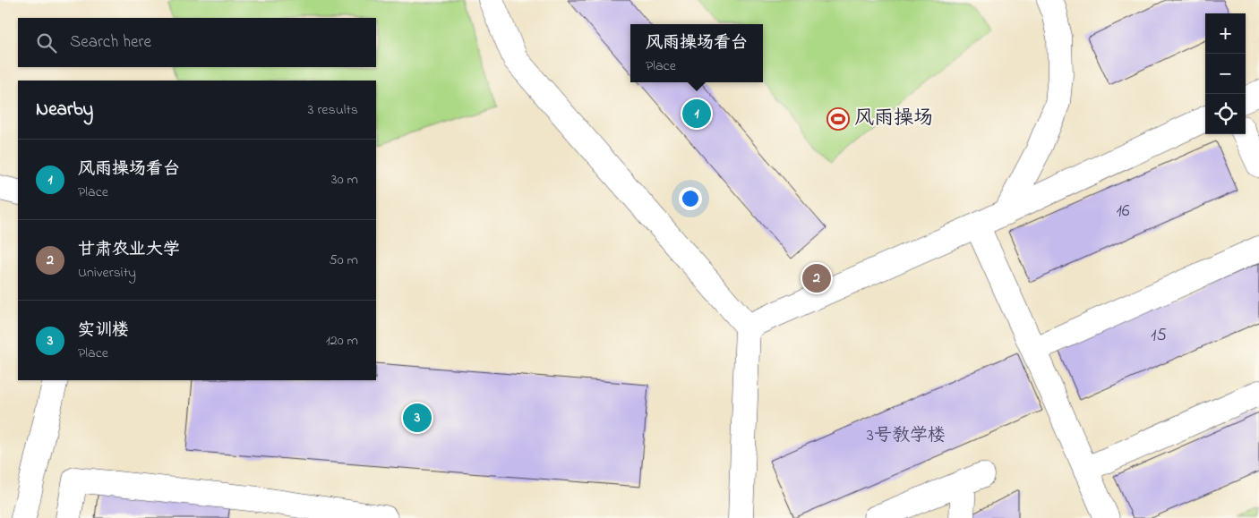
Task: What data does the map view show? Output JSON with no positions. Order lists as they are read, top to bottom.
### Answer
{
  "places": {
    "sports": ["风雨操场"]
  },
  "house_numbers": ["16", "15", "3号教学楼"],
  "page": {
    "map_buttons": ["+", "−"],
    "search": "Search here",
    "popup": ["风雨操场看台", "Place"],
    "heading": ["Nearby", "3 results"],
    "pins": ["1", "2", "3"],
    "list": [
      {
        "mark": "1",
        "name": "风雨操场看台",
        "note": "Place",
        "value": "30 m"
      },
      {
        "mark": "2",
        "name": "甘肃农业大学",
        "note": "University",
        "value": "50 m"
      },
      {
        "mark": "3",
        "name": "实训楼",
        "note": "Place",
        "value": "120 m"
      }
    ]
  }
}
